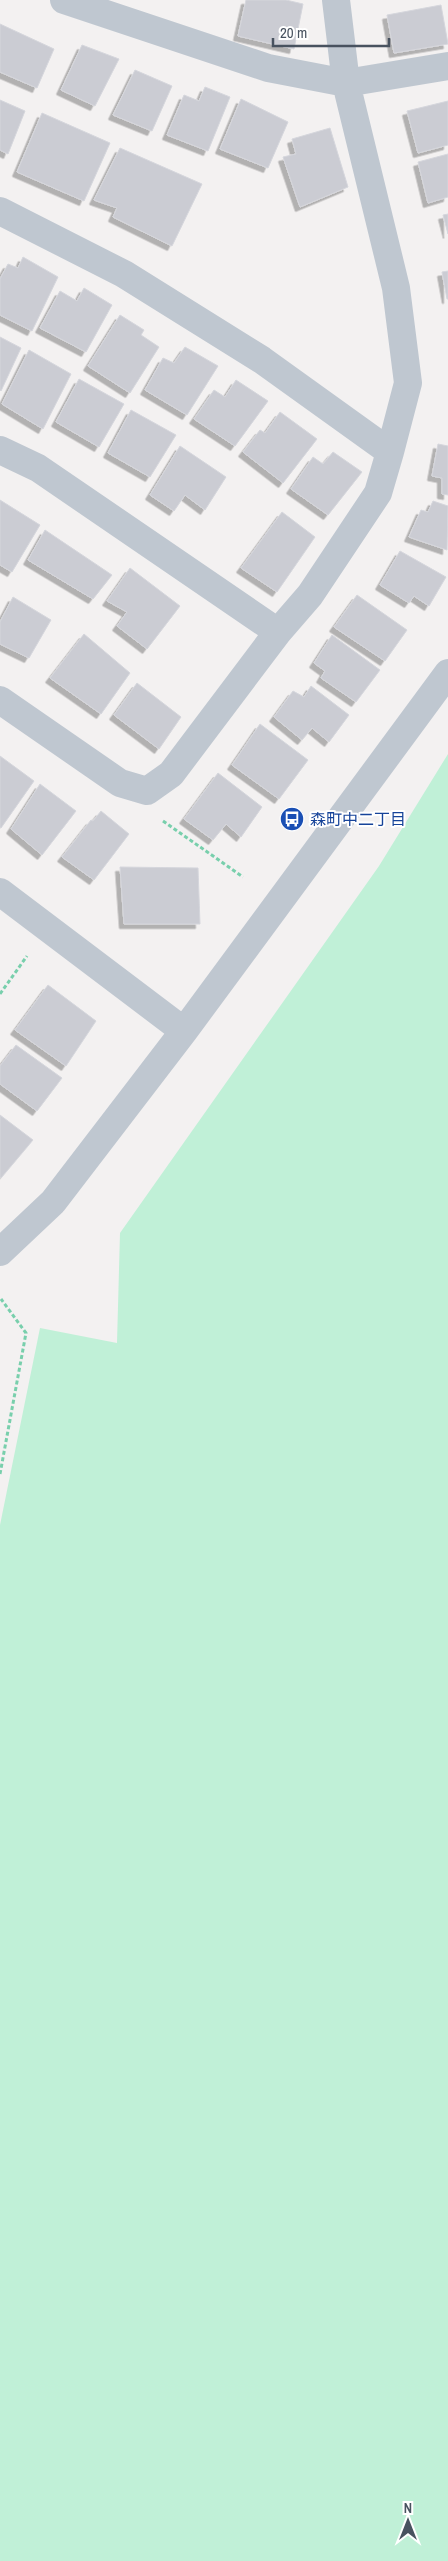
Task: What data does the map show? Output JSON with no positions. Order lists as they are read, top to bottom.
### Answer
{
  "places": {
    "bus stop": ["森町中二丁目"]
  },
  "scale_bar": "20 m",
  "north": "top"
}
